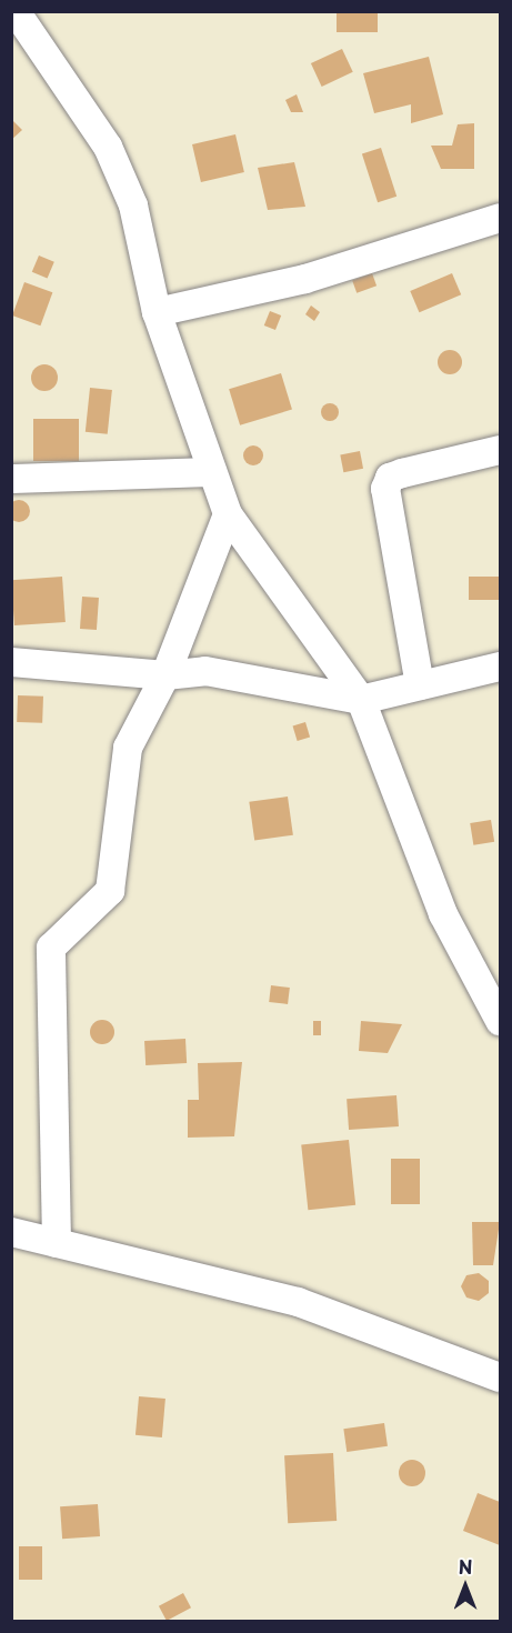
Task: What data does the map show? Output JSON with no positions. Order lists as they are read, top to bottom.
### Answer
{
  "north": "top"
}
